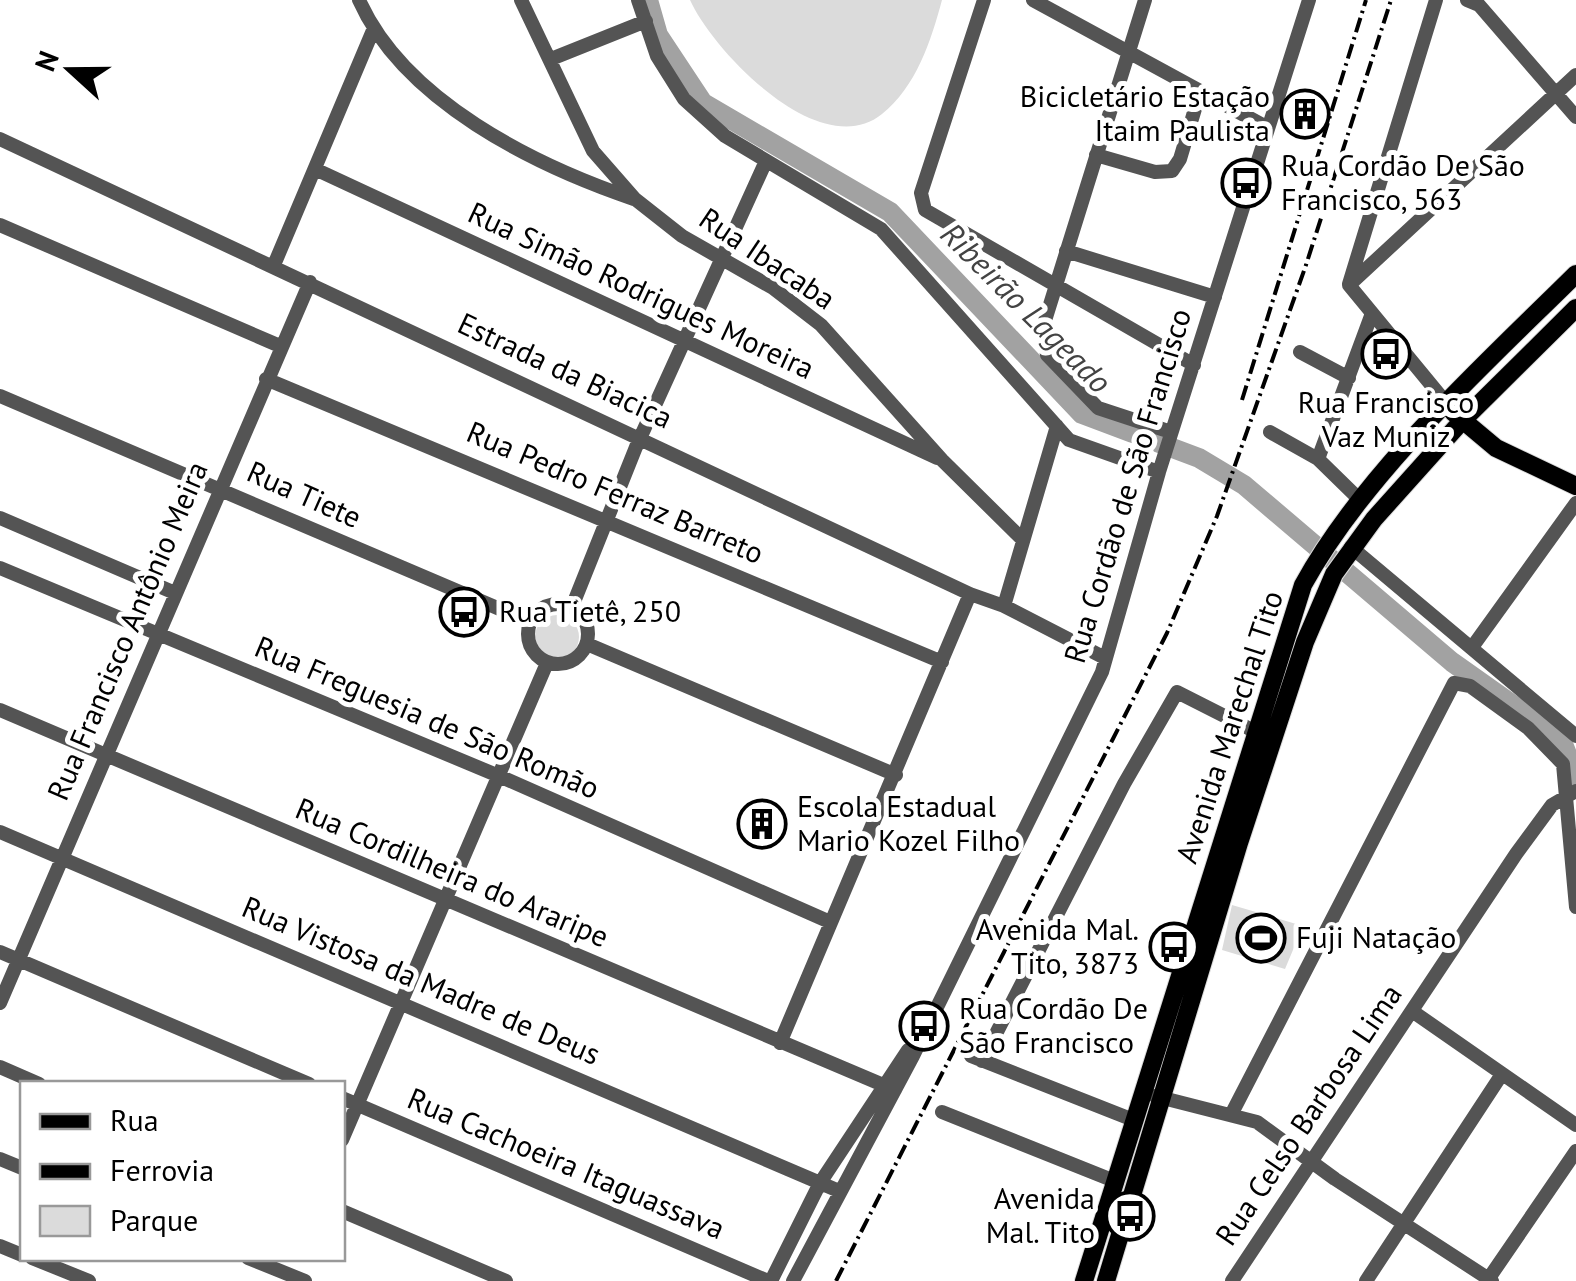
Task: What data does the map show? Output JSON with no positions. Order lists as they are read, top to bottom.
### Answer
{
  "streets": {
    "main road": ["Avenida Marechal Tito"],
    "street": [
      "Rua Ibacaba",
      "Rua Simão Rodrigues Moreira",
      "Estrada da Biacica",
      "Rua Cordão de São Francisco",
      "Rua Pedro Ferraz Barreto",
      "Rua Tiete",
      "Rua Francisco Antônio Meira",
      "Rua Freguesia de São Romão",
      "Rua Cordilheira do Araripe",
      "Rua Vistosa da Madre de Deus",
      "Rua Celso Barbosa Lima",
      "Rua Cachoeira Itaguassava"
    ]
  },
  "crossings": [
    ["Rua Ibacaba", "Rua Simão Rodrigues Moreira"],
    ["Estrada da Biacica", "Rua Cordão de São Francisco"],
    ["Estrada da Biacica", "Rua Francisco Antônio Meira"],
    ["Rua Cordão de São Francisco", "Rua Cordilheira do Araripe"],
    ["Rua Pedro Ferraz Barreto", "Rua Francisco Antônio Meira"],
    ["Rua Tiete", "Rua Francisco Antônio Meira"],
    ["Rua Francisco Antônio Meira", "Rua Freguesia de São Romão"],
    ["Rua Francisco Antônio Meira", "Rua Cordilheira do Araripe"],
    ["Rua Francisco Antônio Meira", "Rua Vistosa da Madre de Deus"]
  ],
  "water": ["Ribeirão Lageado"],
  "places": {
    "building": ["Bicicletário Estação Itaim Paulista", "Escola Estadual Mario Kozel Filho"],
    "bus stop": [
      "Rua Cordão De São Francisco, 563",
      "Rua Francisco Vaz Muniz",
      "Rua Tietê, 250",
      "Avenida Mal. Tito, 3873",
      "Rua Cordão De São Francisco",
      "Avenida Mal. Tito"
    ],
    "sports": ["Fuji Natação"]
  },
  "legend": ["Rua", "Ferrovia", "Parque"],
  "north": "left"
}
